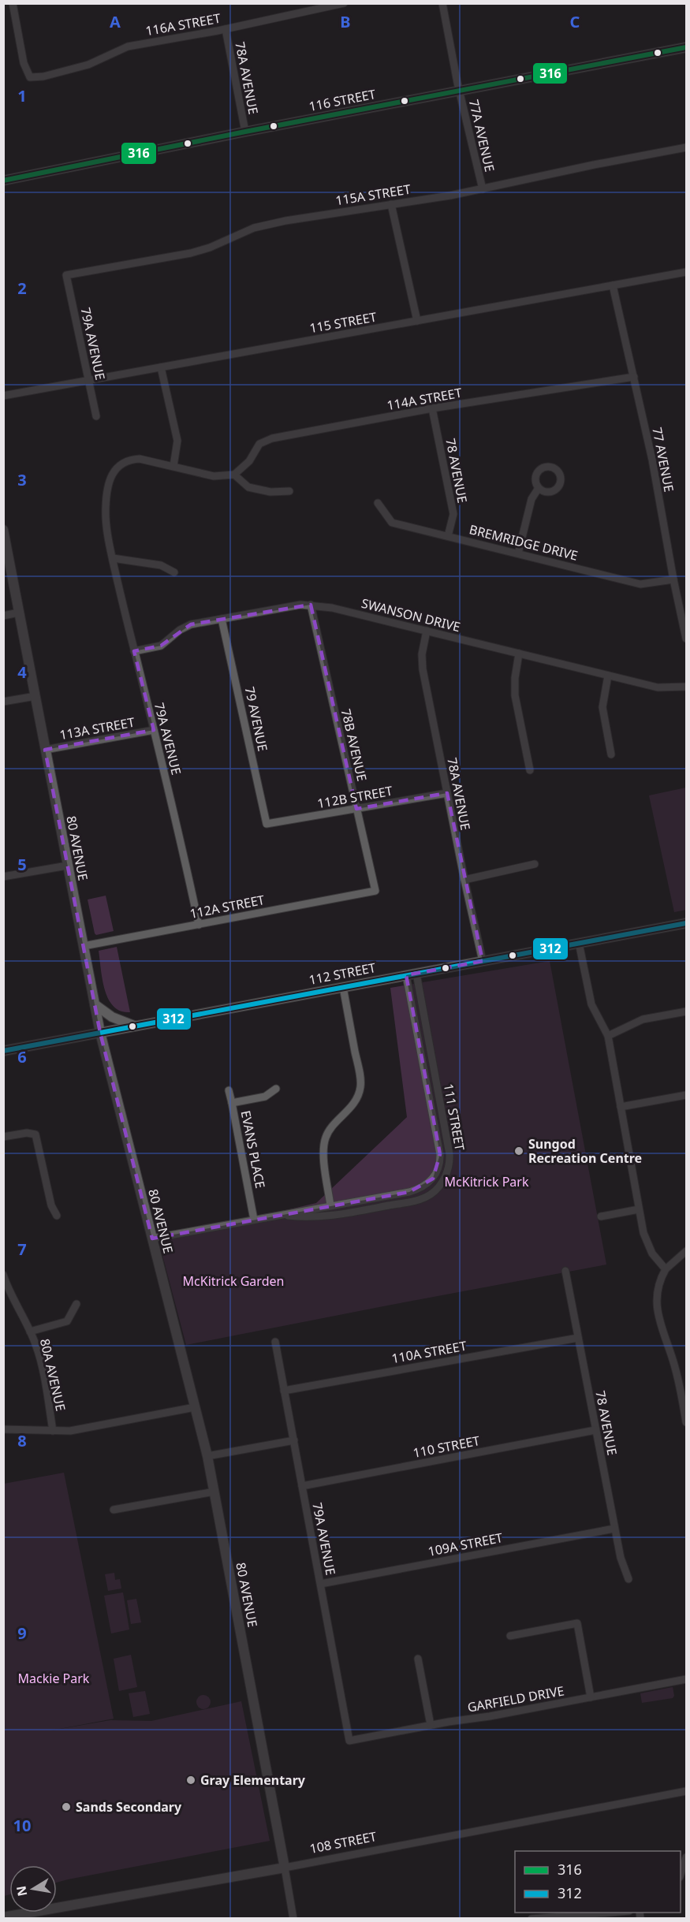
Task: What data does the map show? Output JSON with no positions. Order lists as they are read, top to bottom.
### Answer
{
  "streets": {
    "street": [
      "116A STREET",
      "78A AVENUE",
      "116 STREET",
      "77A AVENUE",
      "115A STREET",
      "115 STREET",
      "79A AVENUE",
      "114A STREET",
      "77 AVENUE",
      "78 AVENUE",
      "BREMRIDGE DRIVE",
      "SWANSON DRIVE",
      "79 AVENUE",
      "113A STREET",
      "78B AVENUE",
      "112B STREET",
      "80 AVENUE",
      "112A STREET",
      "112 STREET",
      "111 STREET",
      "EVANS PLACE",
      "110A STREET",
      "80A AVENUE",
      "110 STREET",
      "109A STREET",
      "GARFIELD DRIVE",
      "108 STREET"
    ]
  },
  "crossings": [
    ["116A STREET", "78A AVENUE"],
    ["78A AVENUE", "116 STREET"],
    ["78A AVENUE", "SWANSON DRIVE"],
    ["78A AVENUE", "112B STREET"],
    ["78A AVENUE", "112 STREET"],
    ["116 STREET", "77A AVENUE"],
    ["77A AVENUE", "115A STREET"],
    ["115A STREET", "79A AVENUE"],
    ["115 STREET", "79A AVENUE"],
    ["115 STREET", "77 AVENUE"],
    ["79A AVENUE", "SWANSON DRIVE"],
    ["79A AVENUE", "113A STREET"],
    ["79A AVENUE", "112A STREET"],
    ["79A AVENUE", "110A STREET"],
    ["79A AVENUE", "110 STREET"],
    ["79A AVENUE", "109A STREET"],
    ["79A AVENUE", "GARFIELD DRIVE"],
    ["114A STREET", "77 AVENUE"],
    ["114A STREET", "78 AVENUE"],
    ["77 AVENUE", "BREMRIDGE DRIVE"],
    ["78 AVENUE", "BREMRIDGE DRIVE"],
    ["78 AVENUE", "110A STREET"],
    ["78 AVENUE", "110 STREET"],
    ["78 AVENUE", "109A STREET"],
    ["SWANSON DRIVE", "79 AVENUE"],
    ["SWANSON DRIVE", "78B AVENUE"],
    ["79 AVENUE", "112B STREET"],
    ["113A STREET", "80 AVENUE"],
    ["78B AVENUE", "112B STREET"],
    ["78B AVENUE", "112A STREET"],
    ["80 AVENUE", "112A STREET"],
    ["80 AVENUE", "112 STREET"],
    ["80 AVENUE", "111 STREET"],
    ["80 AVENUE", "108 STREET"],
    ["112 STREET", "111 STREET"],
    ["111 STREET", "EVANS PLACE"]
  ],
  "parks": ["McKitrick Park", "McKitrick Garden", "Mackie Park"],
  "places": ["Sungod Recreation Centre", "Gray Elementary", "Sands Secondary"],
  "lines": ["transit line 316", "transit line 312"],
  "legend": ["316", "312"],
  "north": "left",
  "grid": {
    "columns": ["A", "B", "C"],
    "rows": [
      "1",
      "2",
      "3",
      "4",
      "5",
      "6",
      "7",
      "8",
      "9",
      "10"
    ]
  }
}
